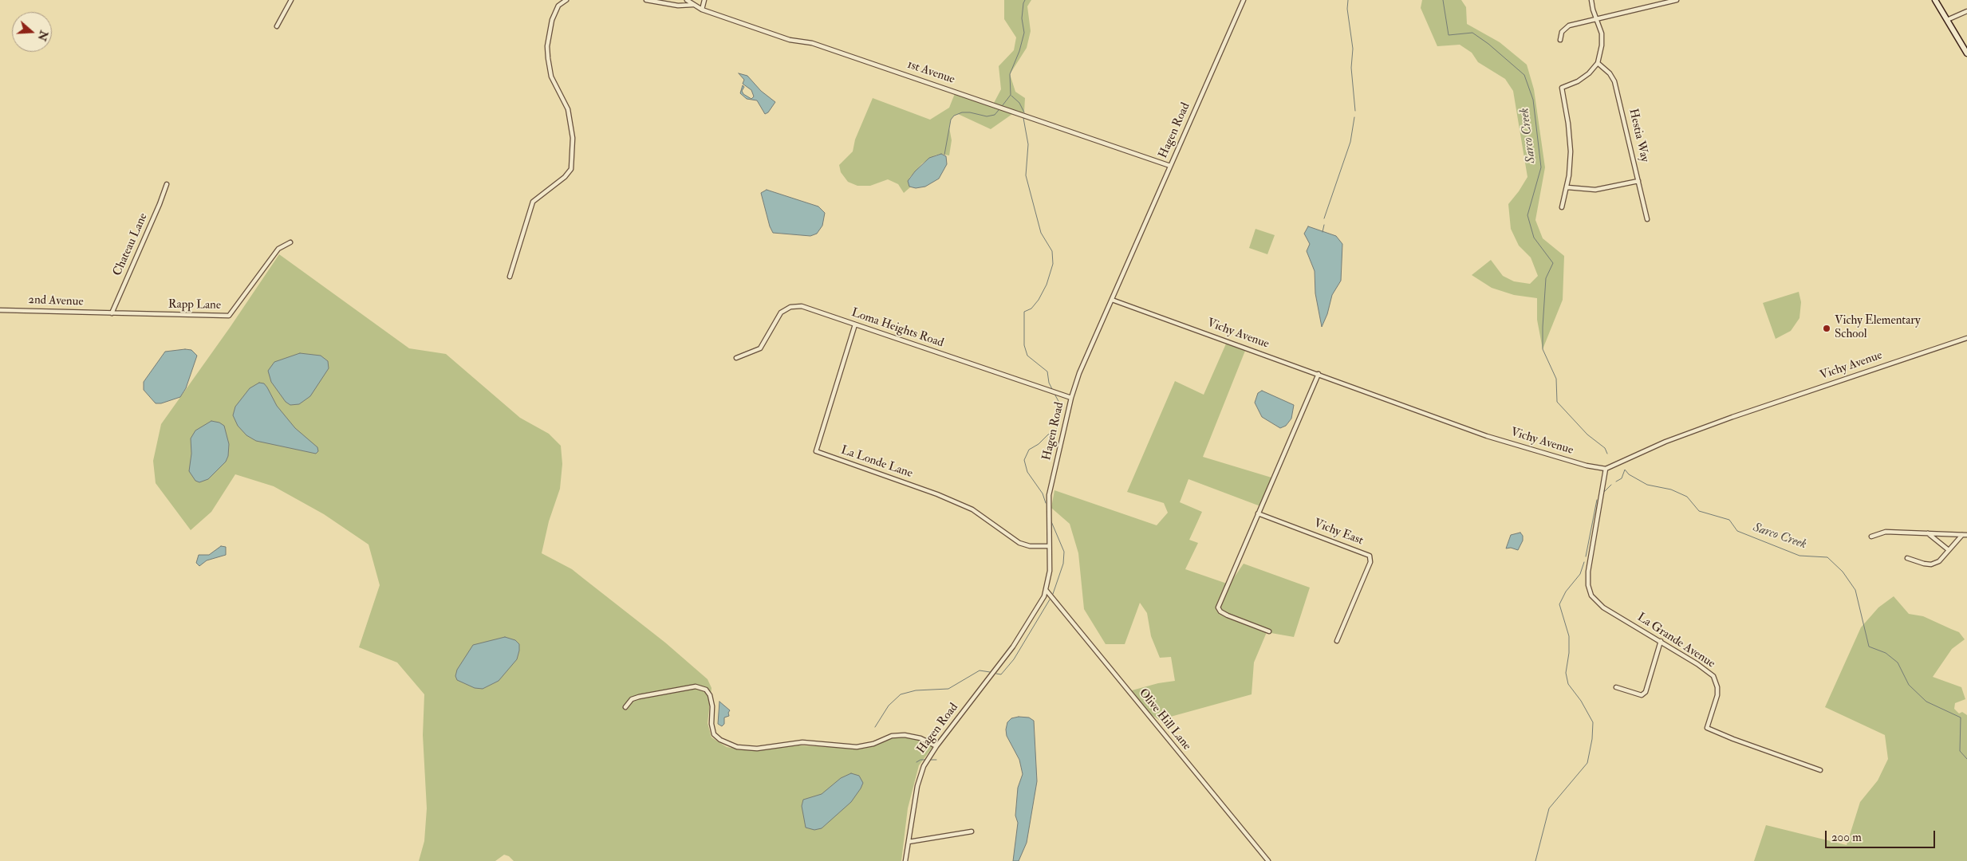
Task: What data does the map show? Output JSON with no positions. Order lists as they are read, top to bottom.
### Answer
{
  "streets": {
    "street": [
      "1st Avenue",
      "Hagen Road",
      "Hestia Way",
      "Chateau Lane",
      "2nd Avenue",
      "Rapp Lane",
      "Loma Heights Road",
      "Vichy Avenue",
      "La Londe Lane",
      "Vichy East",
      "La Grande Avenue",
      "Olive Hill Lane"
    ]
  },
  "crossings": [
    ["1st Avenue", "Hagen Road"],
    ["Hagen Road", "Loma Heights Road"],
    ["Hagen Road", "Vichy Avenue"],
    ["Hagen Road", "La Londe Lane"],
    ["Hagen Road", "Olive Hill Lane"],
    ["Chateau Lane", "2nd Avenue"],
    ["Chateau Lane", "Rapp Lane"],
    ["2nd Avenue", "Rapp Lane"],
    ["Loma Heights Road", "La Londe Lane"],
    ["Vichy Avenue", "La Grande Avenue"]
  ],
  "water": ["Sarco Creek"],
  "places": ["Vichy Elementary School"],
  "scale_bar": "200 m",
  "north": "right"
}
